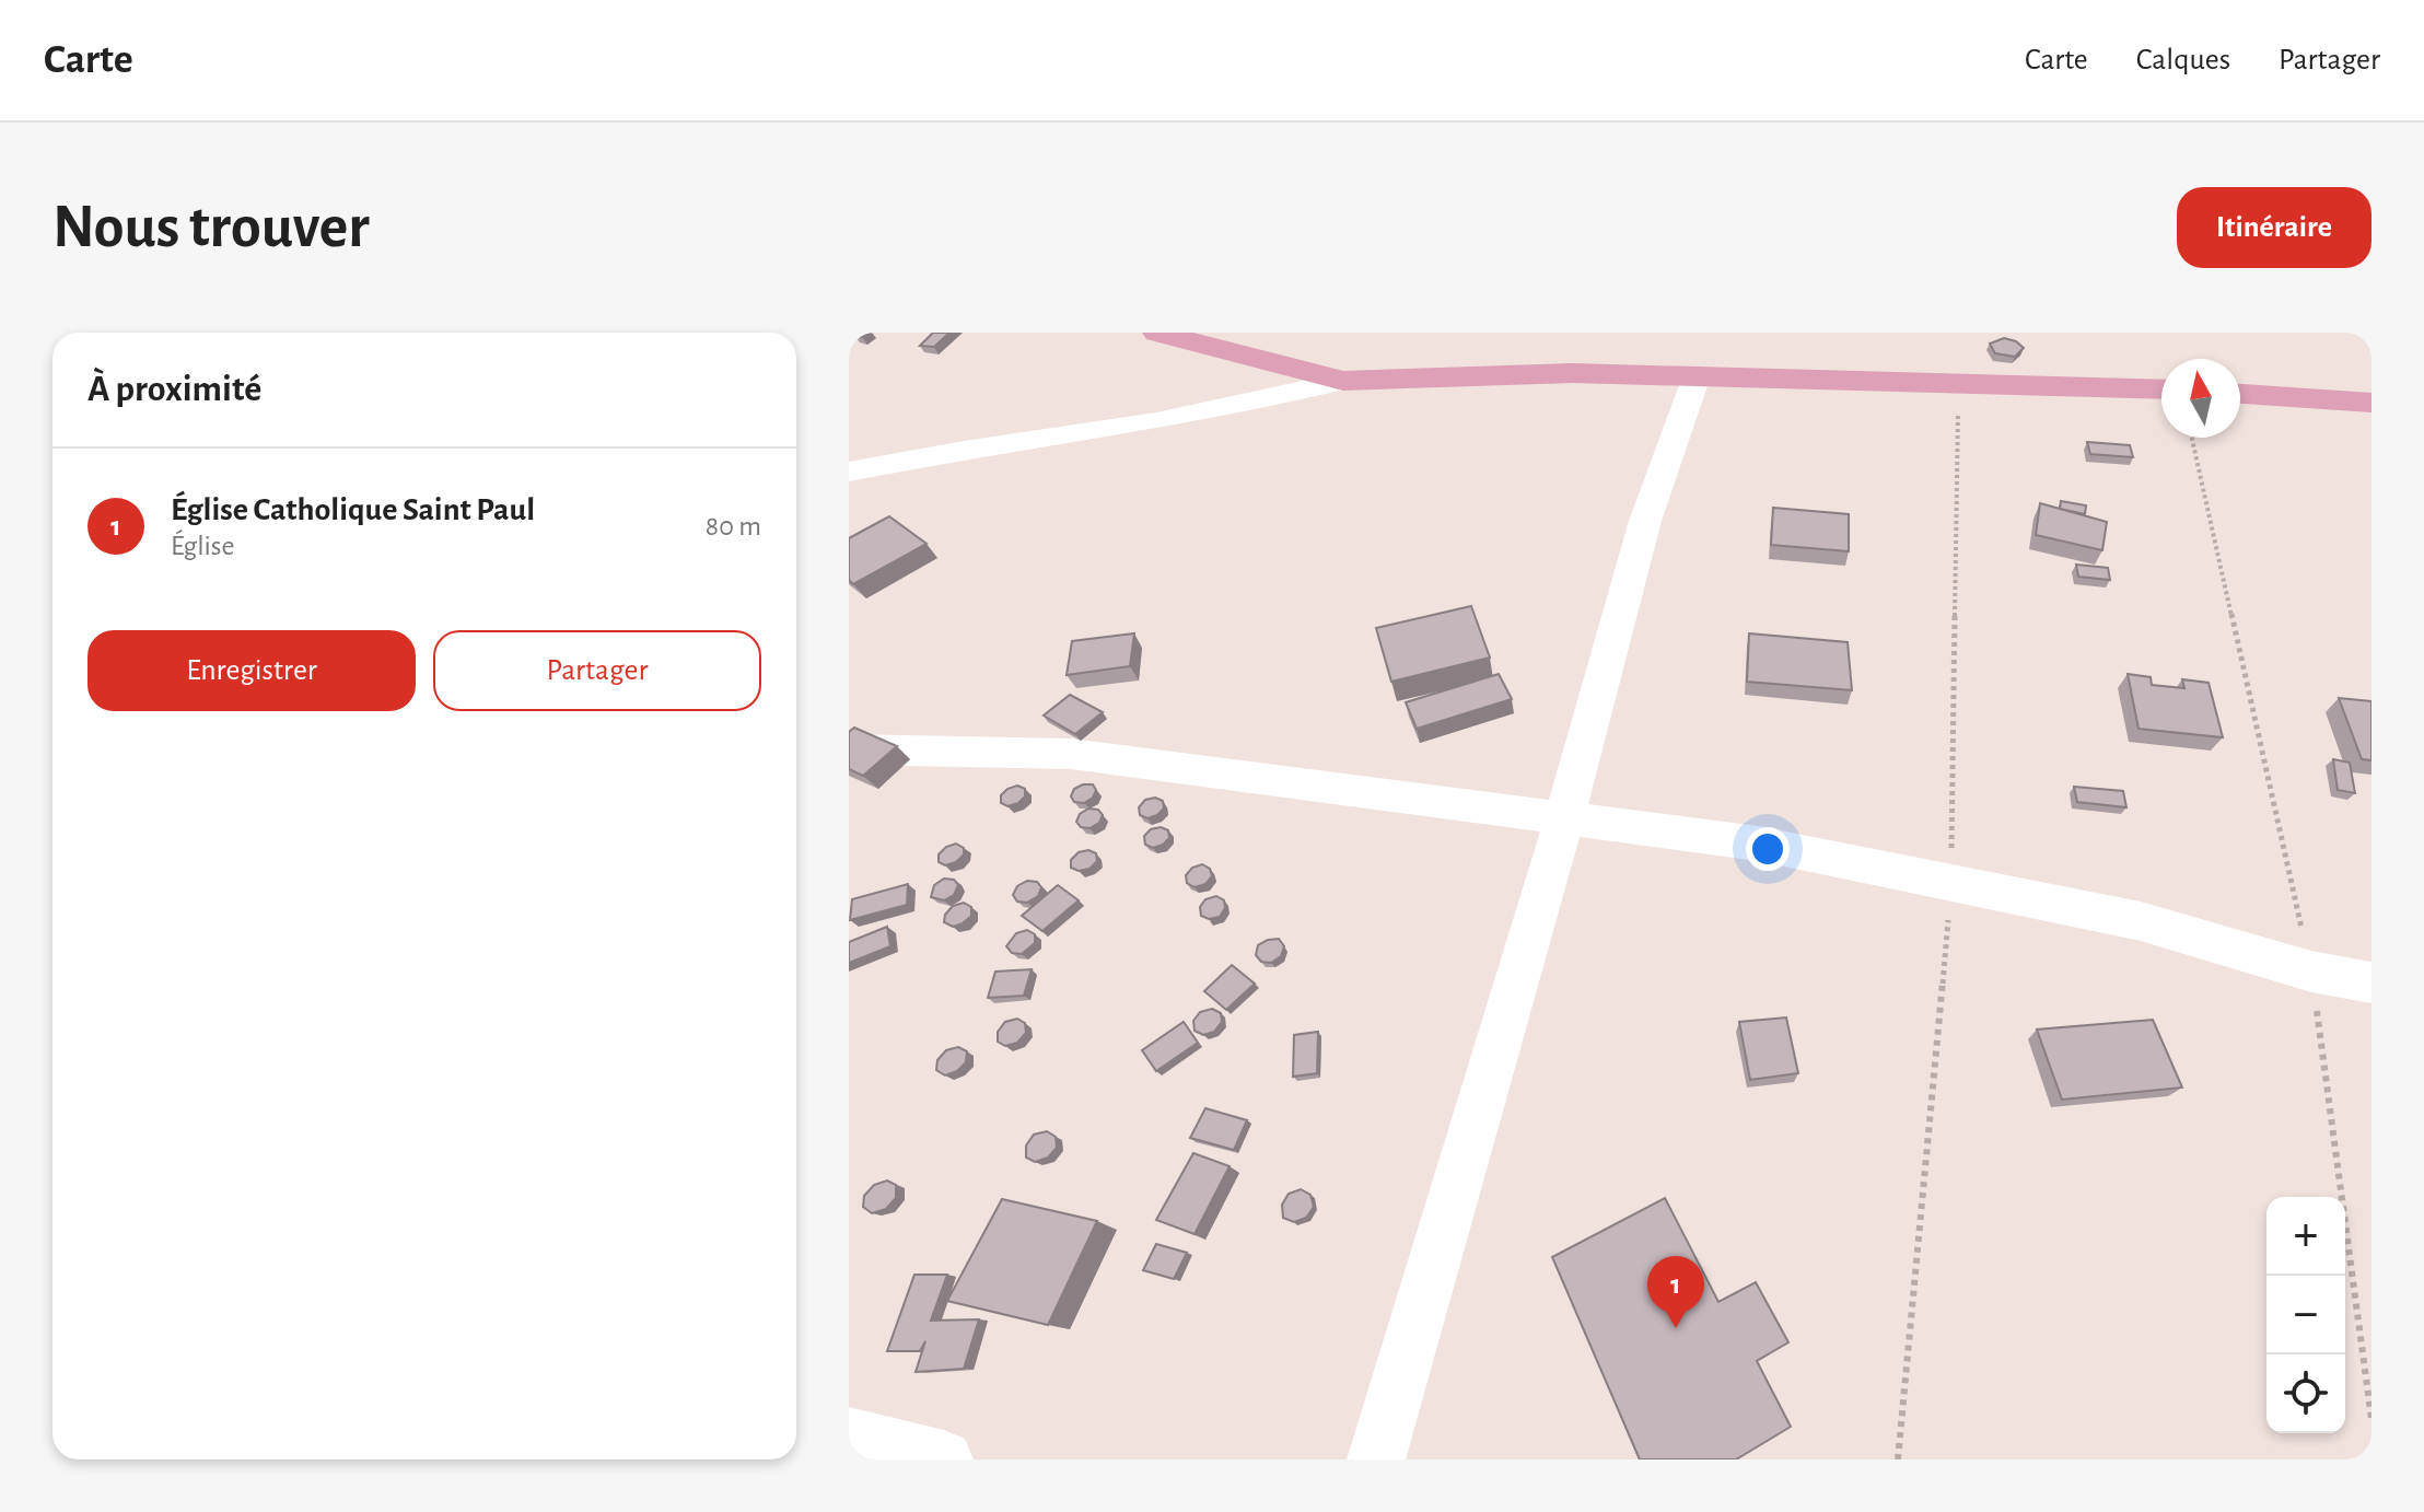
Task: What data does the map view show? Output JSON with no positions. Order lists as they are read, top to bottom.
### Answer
{
  "north": "top",
  "page": {
    "header": "Carte",
    "nav": ["Carte", "Calques", "Partager"],
    "buttons": [
      "Itinéraire",
      ["Enregistrer", "Partager"]
    ],
    "title": "Nous trouver",
    "heading": "À proximité",
    "list": [
      {
        "mark": "1",
        "name": "Église Catholique Saint Paul",
        "note": "Église",
        "value": "80 m"
      }
    ],
    "map_buttons": ["+", "−"],
    "pins": "1"
  }
}
